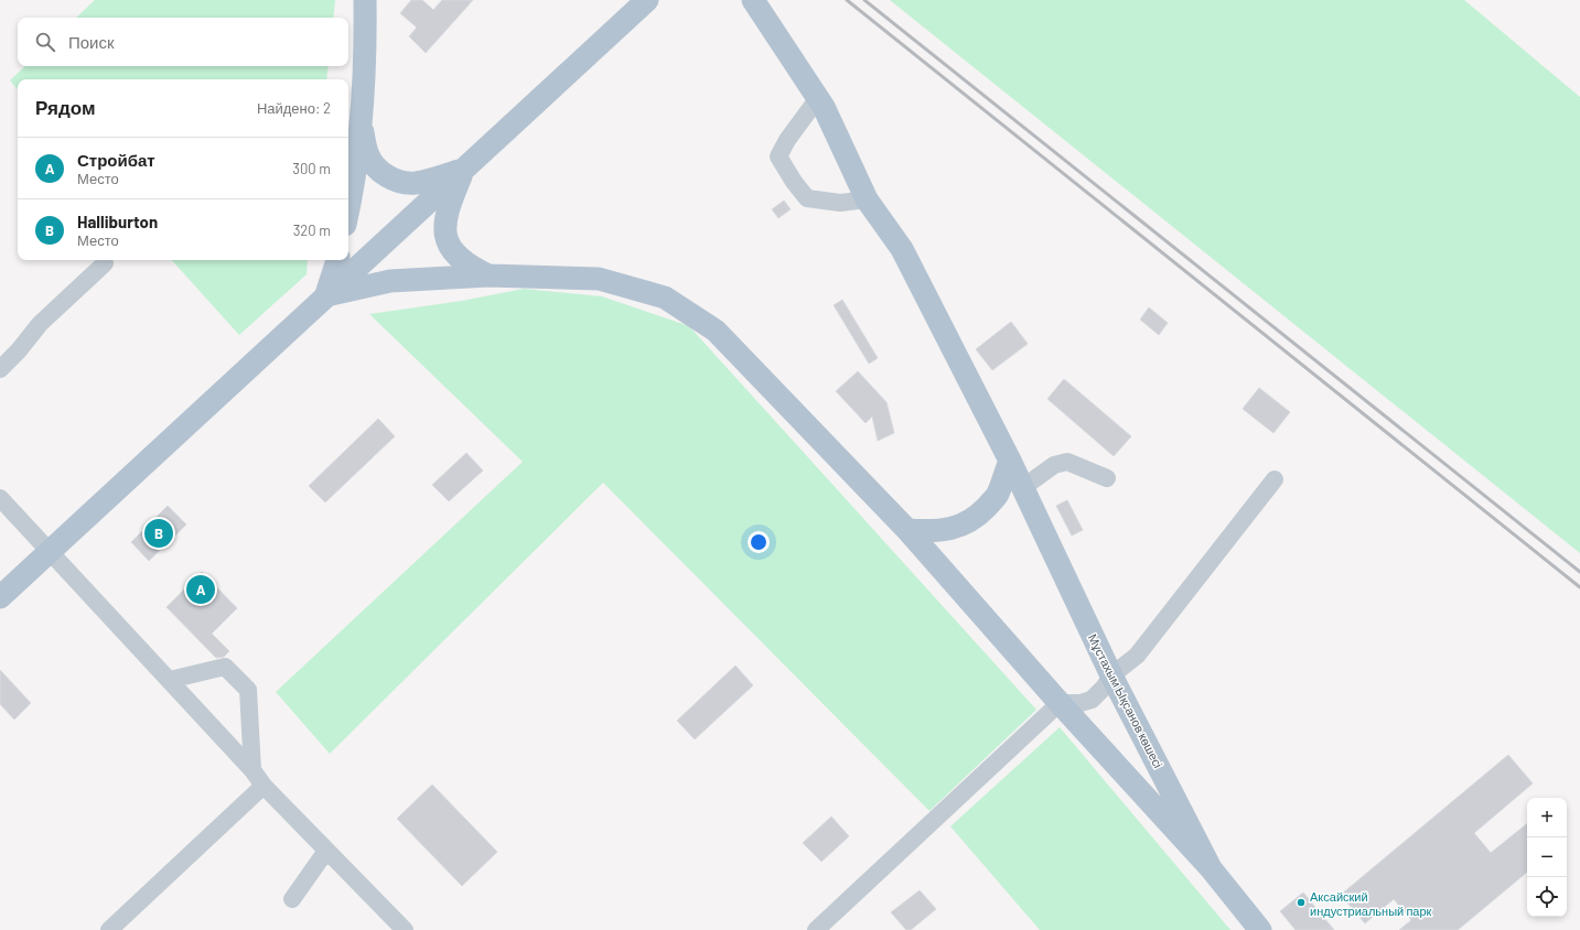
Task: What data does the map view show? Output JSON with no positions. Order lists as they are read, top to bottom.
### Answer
{
  "streets": {
    "main road": ["Мұстахым Ықсанов көшесі"]
  },
  "places": ["Аксайский индустриальный парк"],
  "page": {
    "search": "Поиск",
    "heading": ["Рядом", "Найдено: 2"],
    "list": [
      {
        "mark": "A",
        "name": "Стройбат",
        "note": "Место",
        "value": "300 m"
      },
      {
        "mark": "B",
        "name": "Halliburton",
        "note": "Место",
        "value": "320 m"
      }
    ],
    "pins": ["B", "A"],
    "map_buttons": ["+", "−"]
  }
}
